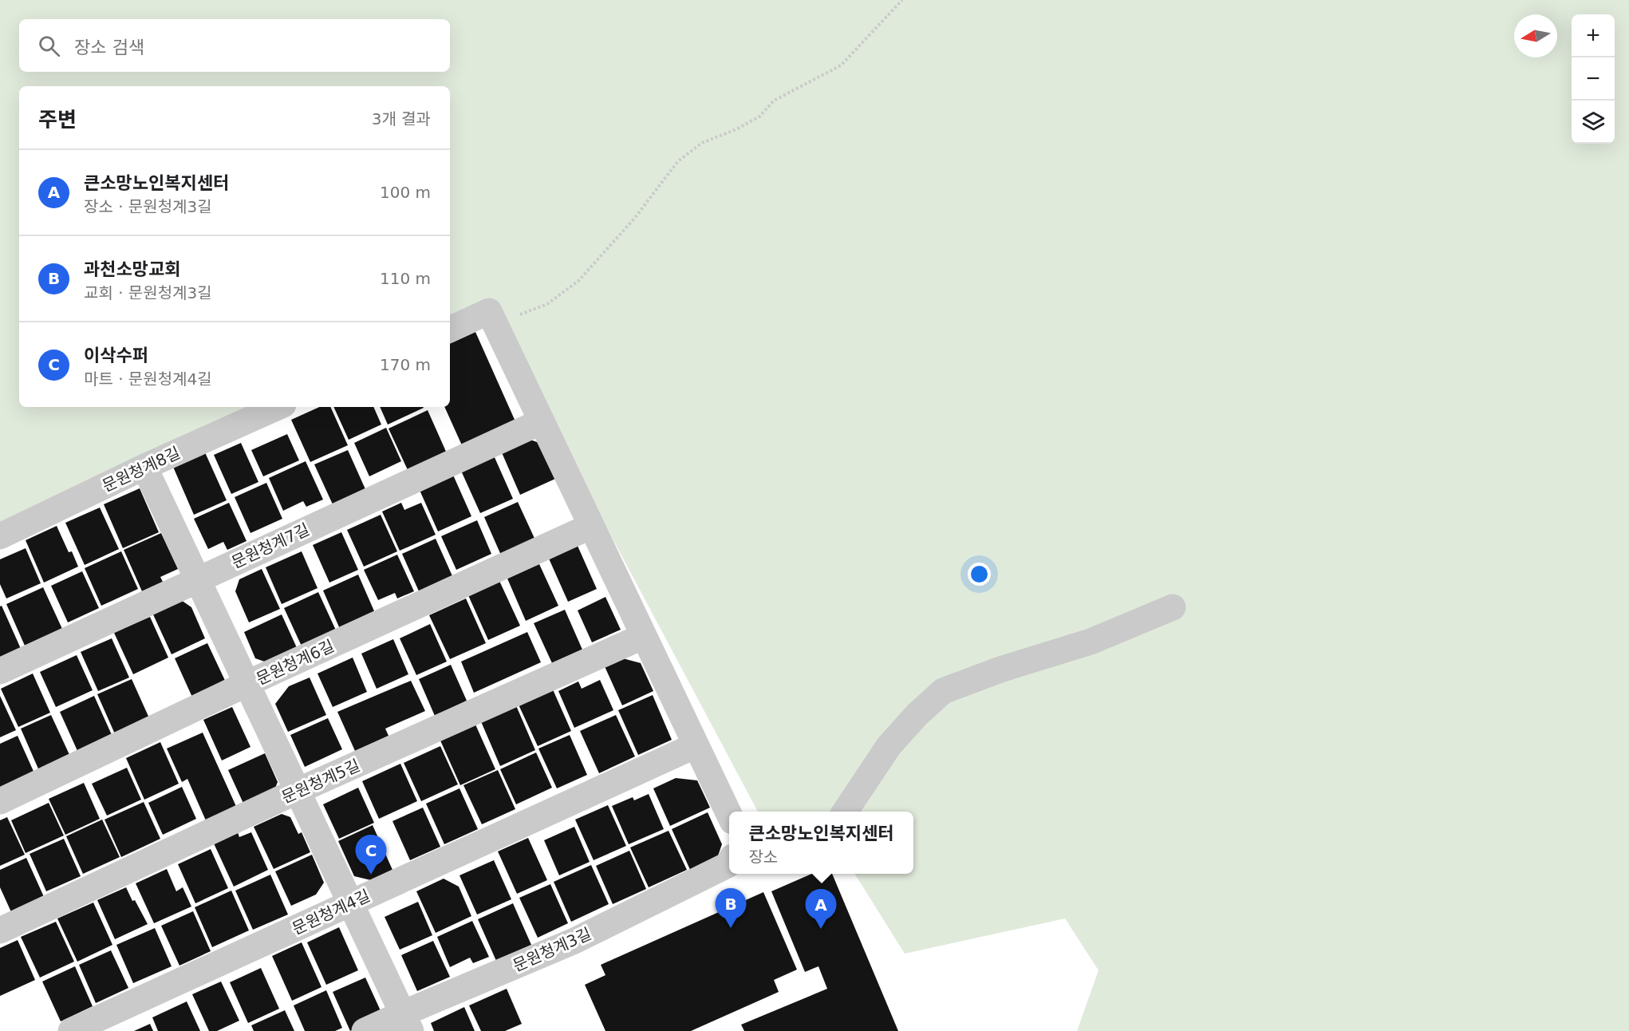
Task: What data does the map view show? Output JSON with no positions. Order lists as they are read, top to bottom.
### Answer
{
  "streets": {
    "street": [
      "문원청계8길",
      "문원청계7길",
      "문원청계6길",
      "문원청계5길",
      "문원청계4길",
      "문원청계3길"
    ]
  },
  "north": "left",
  "page": {
    "map_buttons": ["+", "−"],
    "search": "장소 검색",
    "heading": ["주변", "3개 결과"],
    "list": [
      {
        "mark": "A",
        "name": "큰소망노인복지센터",
        "note": "장소 · 문원청계3길",
        "value": "100 m"
      },
      {
        "mark": "B",
        "name": "과천소망교회",
        "note": "교회 · 문원청계3길",
        "value": "110 m"
      },
      {
        "mark": "C",
        "name": "이삭수퍼",
        "note": "마트 · 문원청계4길",
        "value": "170 m"
      }
    ],
    "popup": ["큰소망노인복지센터", "장소"],
    "pins": ["C", "B", "A"]
  }
}
